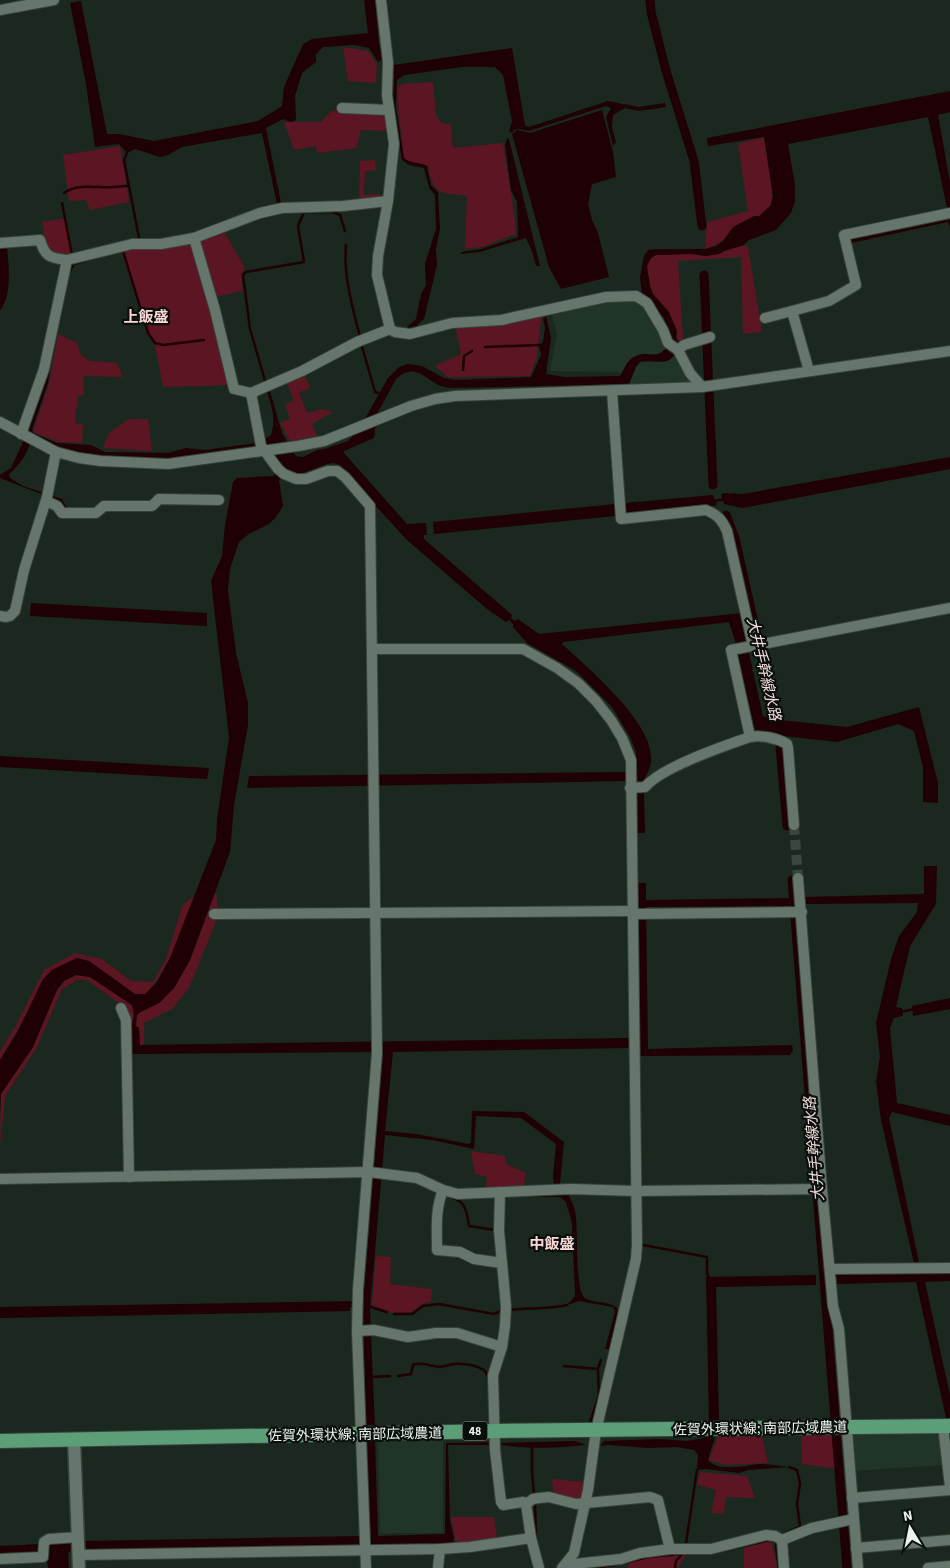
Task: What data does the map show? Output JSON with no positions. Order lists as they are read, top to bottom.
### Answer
{
  "streets": {
    "main road": ["佐賀外環状線; 南部広域農道", "48"]
  },
  "districts": ["上飯盛", "中飯盛"],
  "water": ["大井手幹線水路"],
  "north": "top"
}
